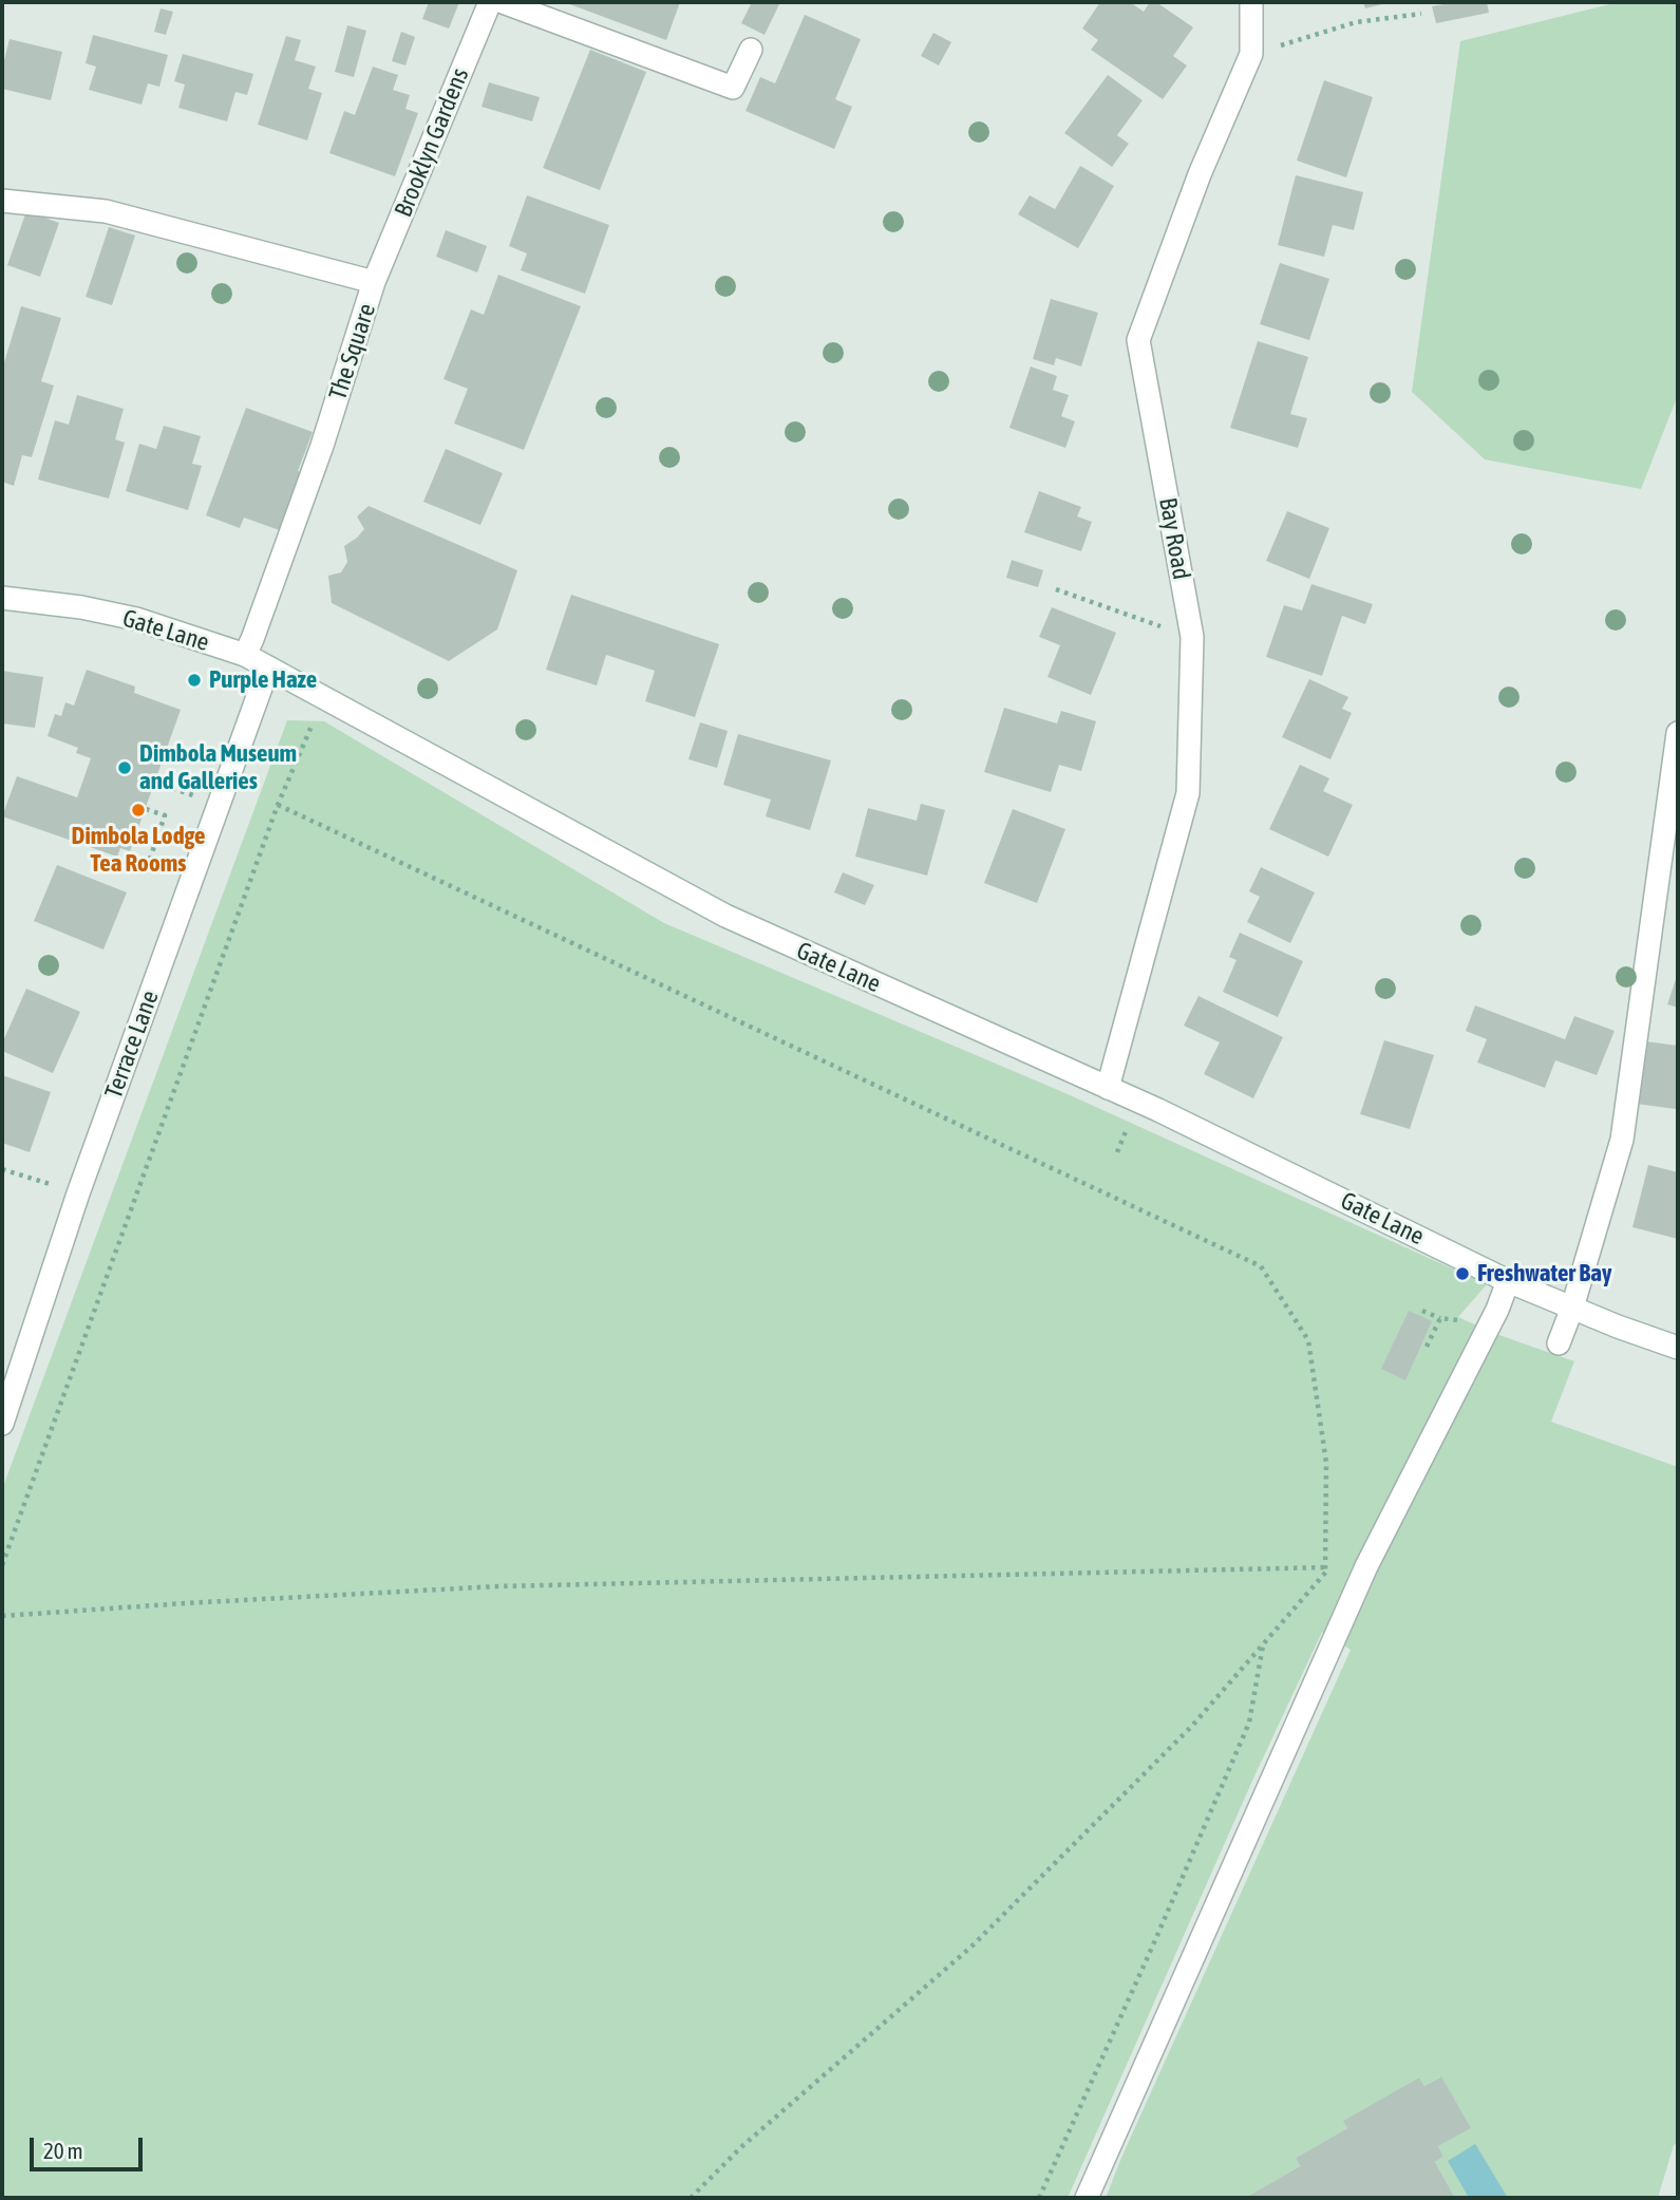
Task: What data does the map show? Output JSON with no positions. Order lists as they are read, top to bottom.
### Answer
{
  "streets": {
    "street": [
      "Brooklyn Gardens",
      "The Square",
      "Bay Road",
      "Gate Lane",
      "Terrace Lane"
    ]
  },
  "crossings": [
    ["Brooklyn Gardens", "The Square"],
    ["The Square", "Gate Lane"],
    ["Bay Road", "Gate Lane"],
    ["Gate Lane", "Terrace Lane"]
  ],
  "places": [
    "Purple Haze",
    "Dimbola Museum and Galleries",
    "Dimbola Lodge Tea Rooms",
    "Freshwater Bay"
  ],
  "scale_bar": "20 m"
}
